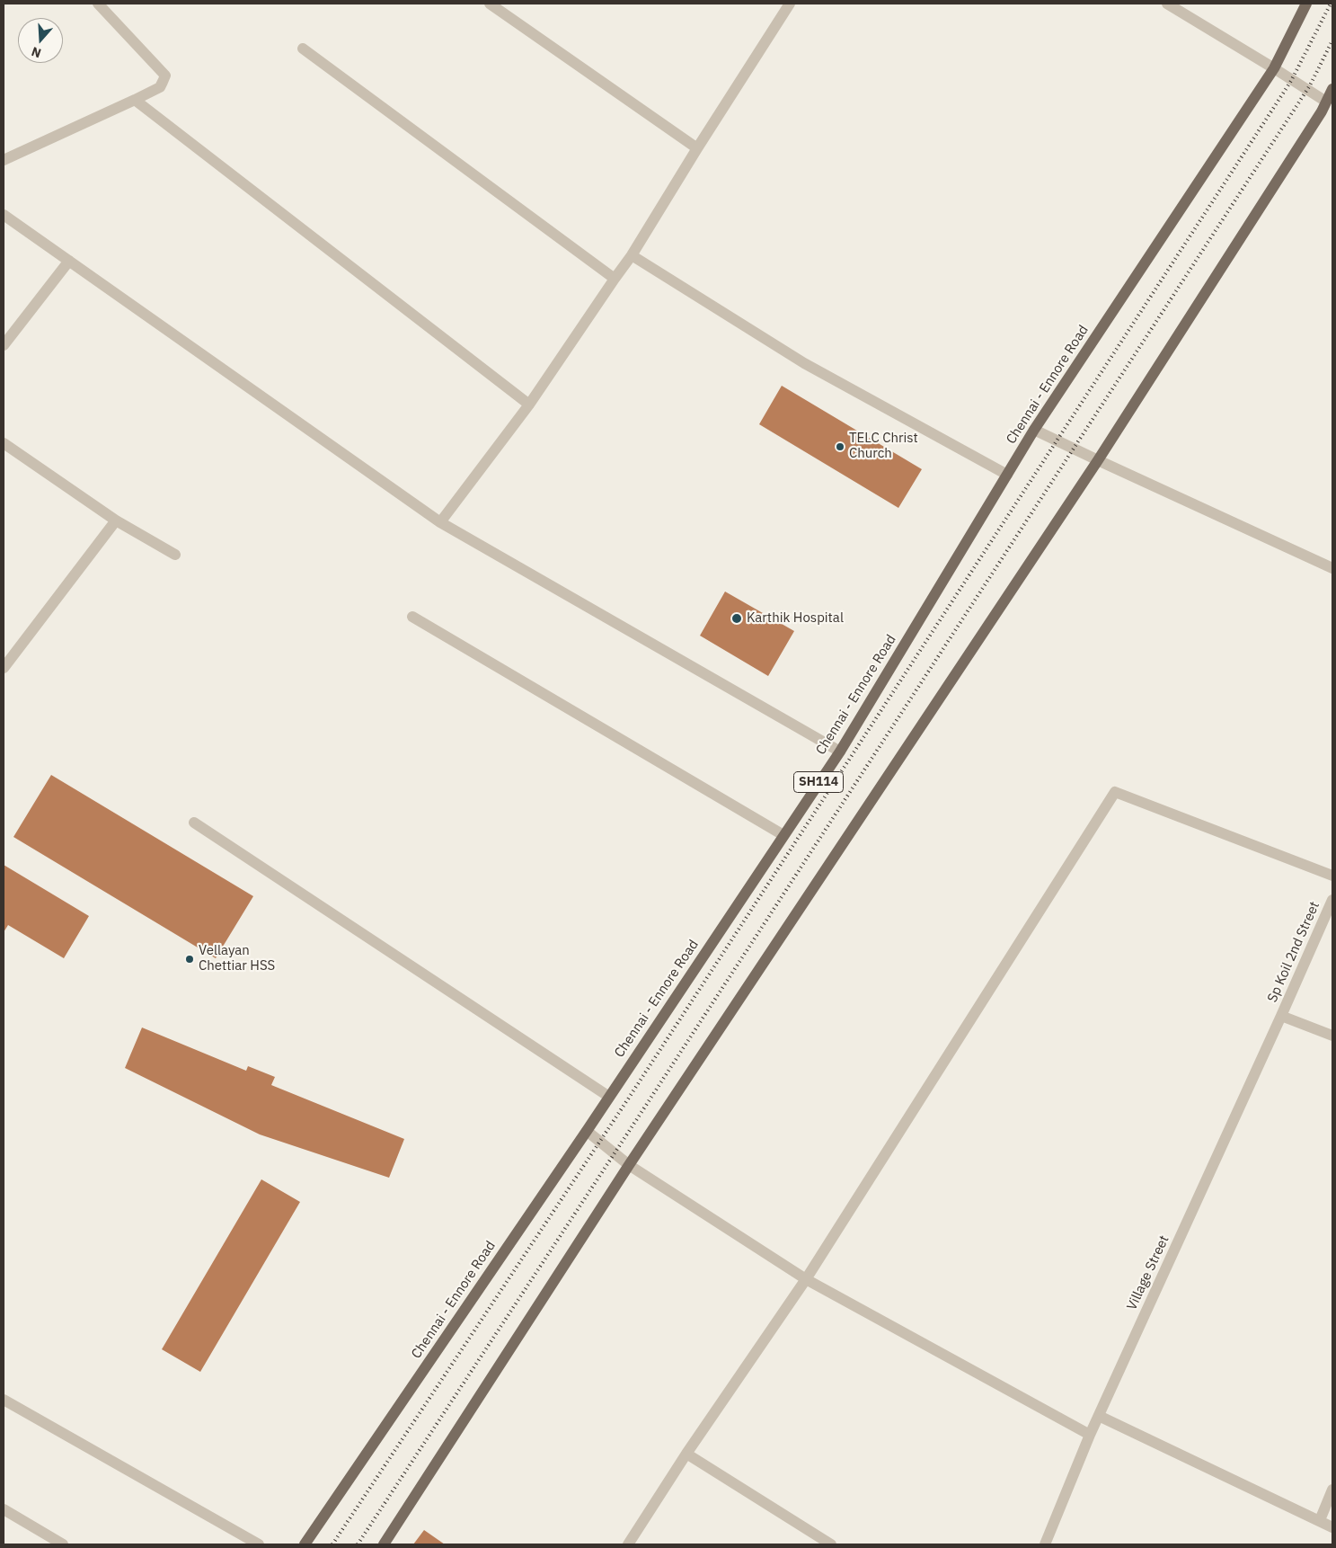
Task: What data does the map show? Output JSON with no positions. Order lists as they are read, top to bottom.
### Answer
{
  "streets": {
    "main road": ["Chennai - Ennore Road", "SH114"],
    "street": ["Sp Koil 2nd Street", "Village Street"]
  },
  "crossings": [
    ["Sp Koil 2nd Street", "Village Street"]
  ],
  "places": ["TELC Christ Church", "Karthik Hospital", "Vellayan Chettiar HSS"],
  "north": "bottom"
}
